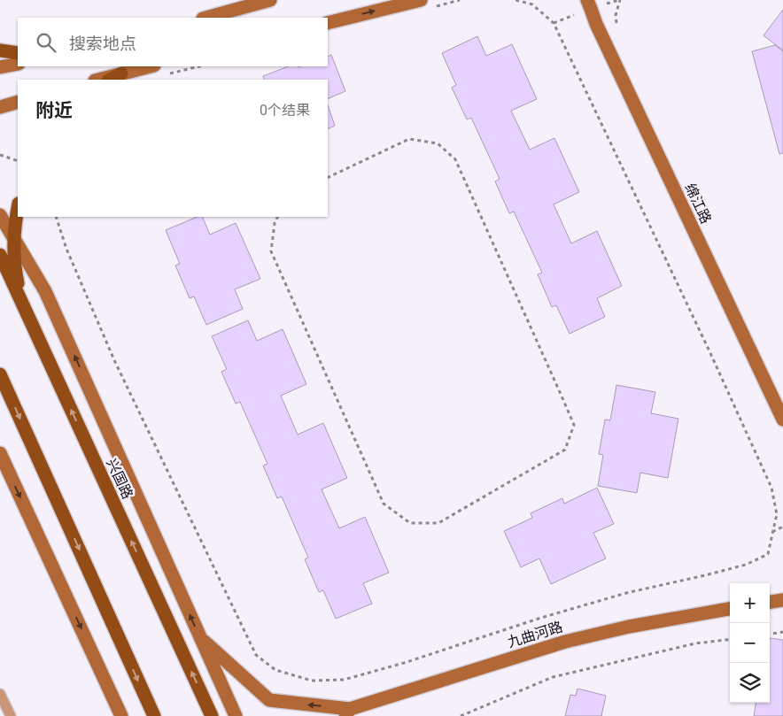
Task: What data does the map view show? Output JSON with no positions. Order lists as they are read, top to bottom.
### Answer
{
  "streets": {
    "main road": ["兴国路"],
    "street": ["绵江路", "九曲河路"]
  },
  "page": {
    "search": "搜索地点",
    "heading": ["附近", "0个结果"],
    "map_buttons": ["+", "−"]
  }
}
